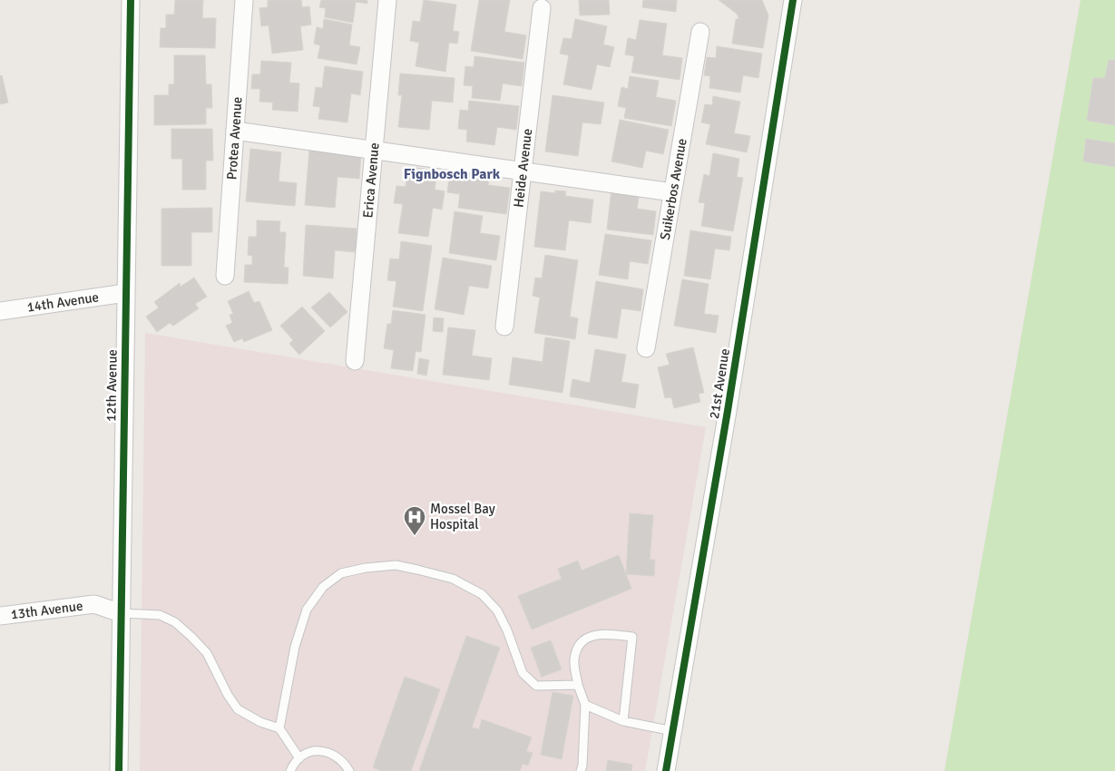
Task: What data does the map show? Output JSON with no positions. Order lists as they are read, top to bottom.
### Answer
{
  "streets": {
    "street": [
      "Protea Avenue",
      "Heide Avenue",
      "Erica Avenue",
      "Suikerbos Avenue",
      "14th Avenue",
      "21st Avenue",
      "12th Avenue",
      "13th Avenue"
    ]
  },
  "crossings": [
    ["14th Avenue", "12th Avenue"],
    ["12th Avenue", "13th Avenue"]
  ],
  "districts": ["Fignbosch Park"],
  "places": {
    "hospital": ["Mossel Bay Hospital"]
  }
}
